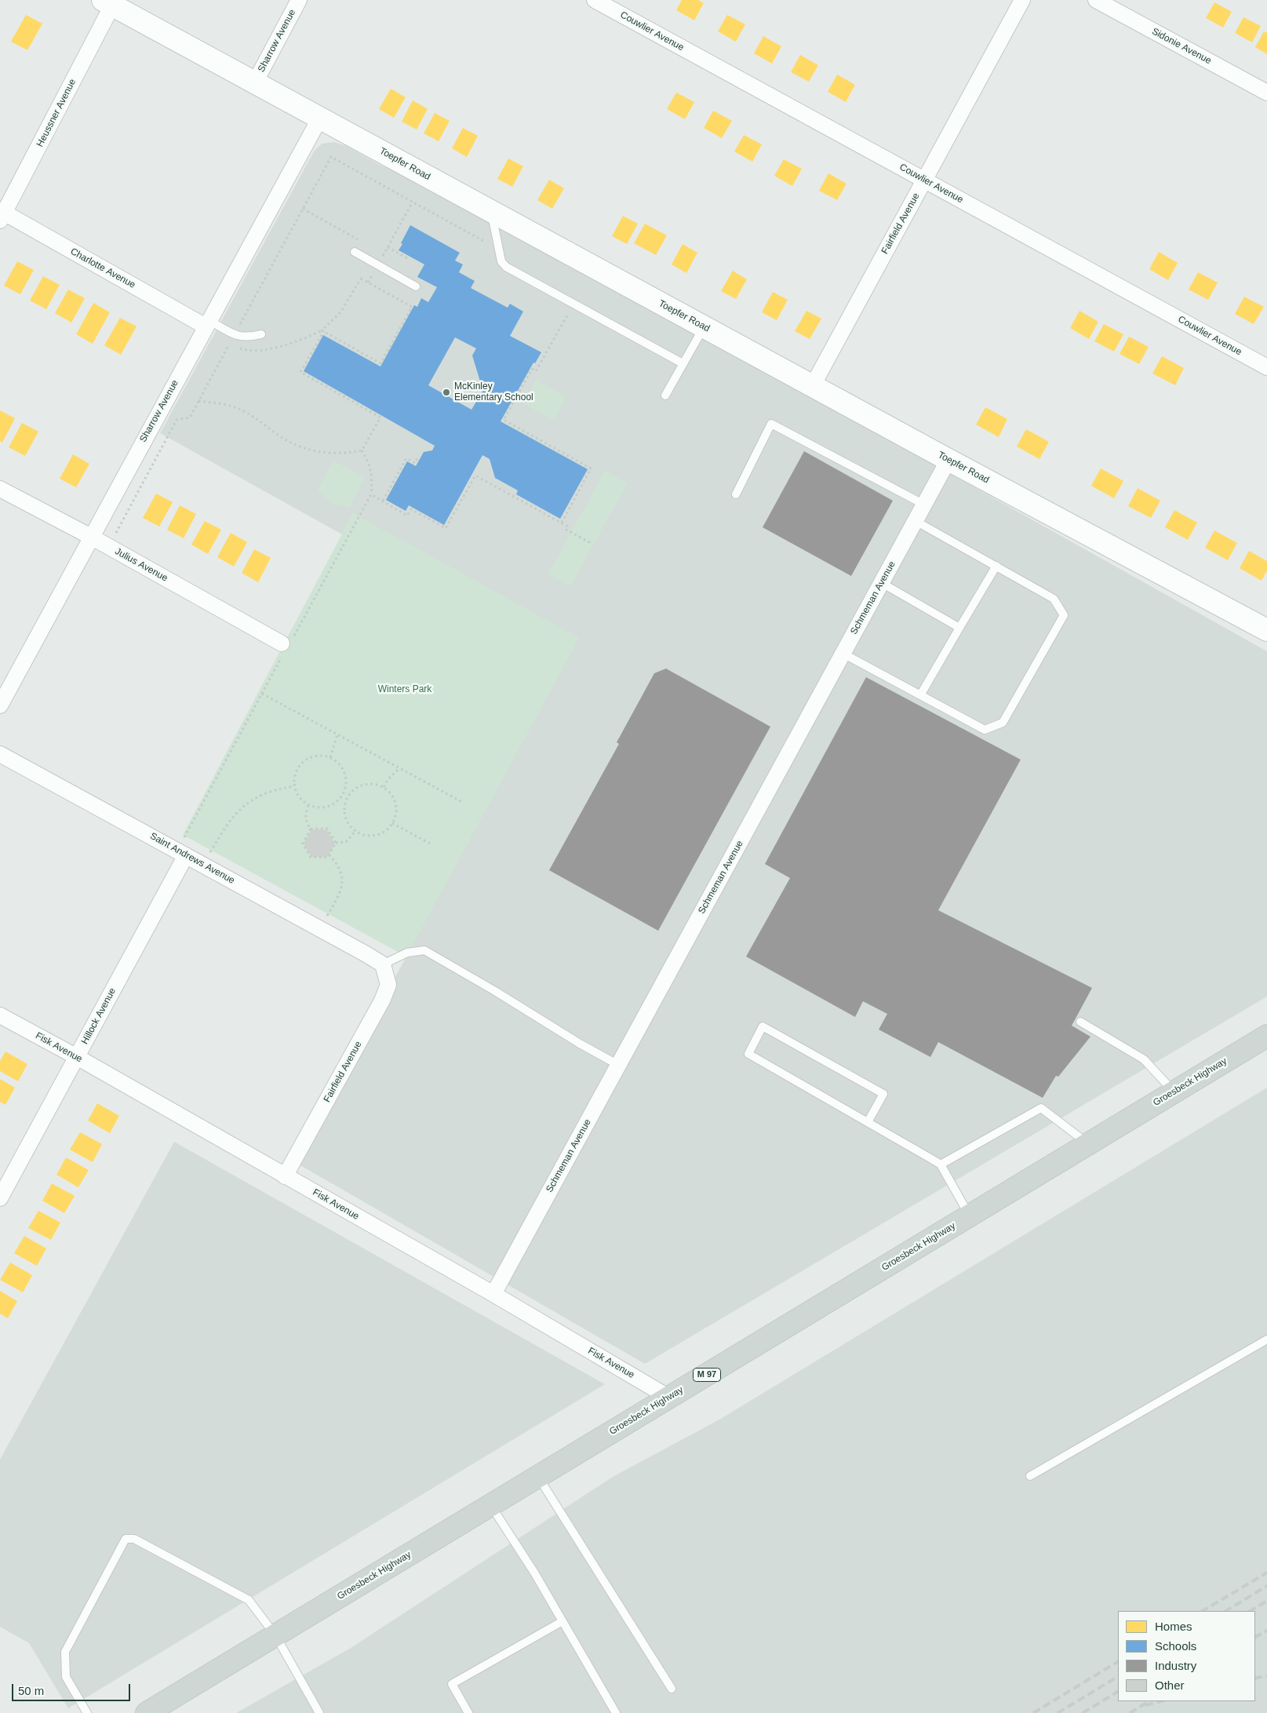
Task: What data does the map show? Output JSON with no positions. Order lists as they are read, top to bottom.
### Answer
{
  "streets": {
    "main road": ["Groesbeck Highway", "M 97"],
    "street": [
      "Couwlier Avenue",
      "Sharrow Avenue",
      "Sidonie Avenue",
      "Heussner Avenue",
      "Toepfer Road",
      "Fairfield Avenue",
      "Charlotte Avenue",
      "Julius Avenue",
      "Schmeman Avenue",
      "Saint Andrews Avenue",
      "Hillock Avenue",
      "Fisk Avenue"
    ]
  },
  "crossings": [
    ["Couwlier Avenue", "Fairfield Avenue"],
    ["Sharrow Avenue", "Toepfer Road"],
    ["Sharrow Avenue", "Charlotte Avenue"],
    ["Sharrow Avenue", "Julius Avenue"],
    ["Heussner Avenue", "Toepfer Road"],
    ["Heussner Avenue", "Charlotte Avenue"],
    ["Toepfer Road", "Fairfield Avenue"],
    ["Toepfer Road", "Schmeman Avenue"],
    ["Fairfield Avenue", "Saint Andrews Avenue"],
    ["Fairfield Avenue", "Fisk Avenue"],
    ["Schmeman Avenue", "Fisk Avenue"],
    ["Saint Andrews Avenue", "Hillock Avenue"],
    ["Hillock Avenue", "Fisk Avenue"],
    ["Fisk Avenue", "Groesbeck Highway"]
  ],
  "parks": ["Winters Park"],
  "places": ["McKinley Elementary School"],
  "legend": [
    "Homes",
    "Schools",
    "Industry",
    "Other"
  ],
  "scale_bar": "50 m"
}
